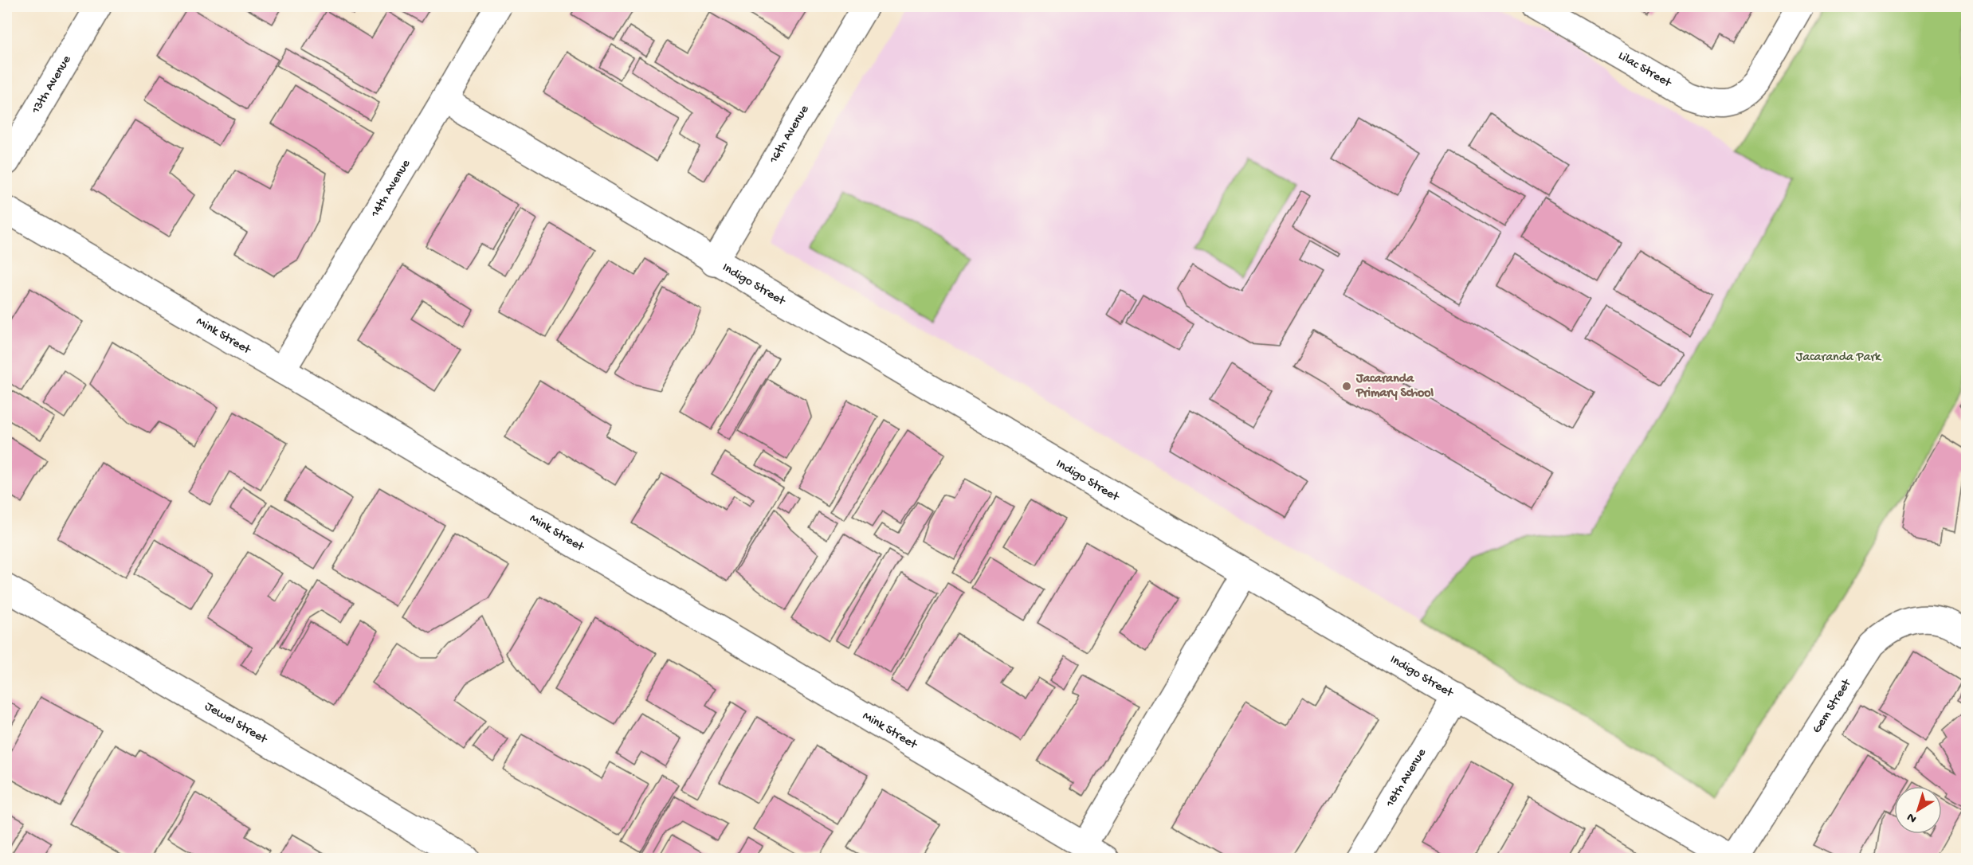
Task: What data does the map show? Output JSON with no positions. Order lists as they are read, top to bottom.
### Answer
{
  "streets": {
    "street": [
      "Lilac Street",
      "13th Avenue",
      "16th Avenue",
      "14th Avenue",
      "Indigo Street",
      "Mink Street",
      "Gem Street",
      "Jewel Street",
      "18th Avenue"
    ]
  },
  "crossings": [
    ["16th Avenue", "Indigo Street"],
    ["14th Avenue", "Indigo Street"],
    ["14th Avenue", "Mink Street"],
    ["Indigo Street", "18th Avenue"]
  ],
  "parks": ["Jacaranda Park"],
  "places": ["Jacaranda Primary School"],
  "north": "bottom left"
}
